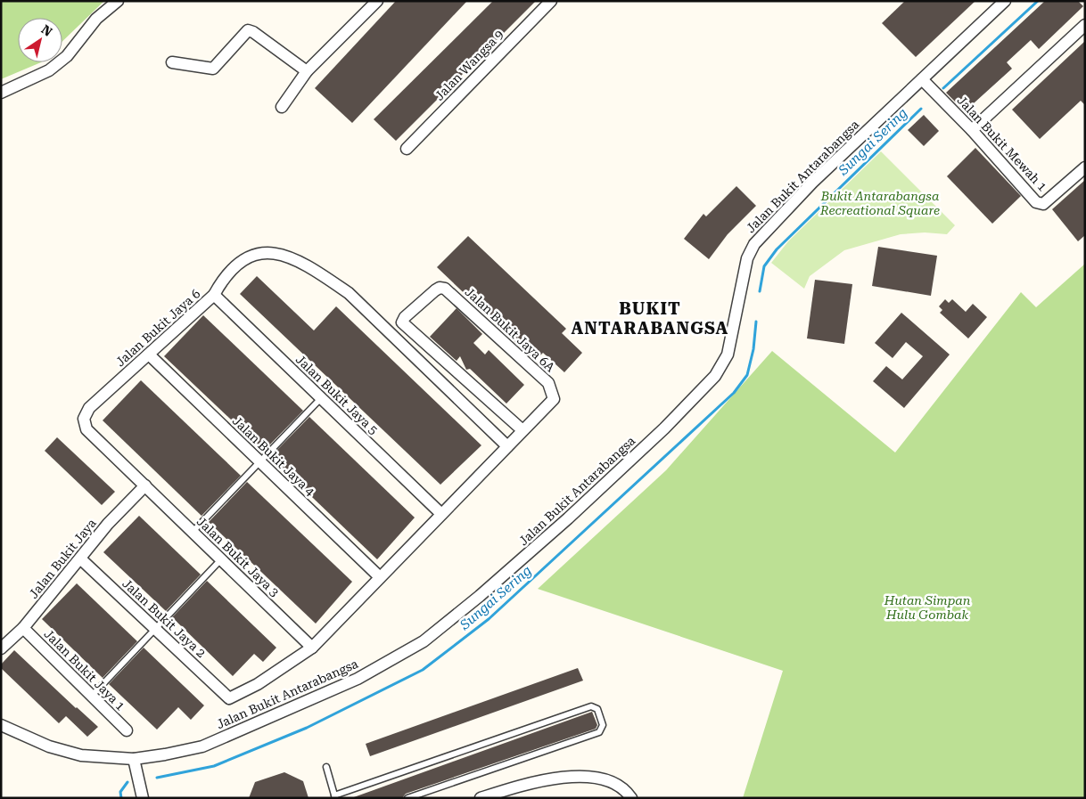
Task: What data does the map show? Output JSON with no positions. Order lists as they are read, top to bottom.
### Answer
{
  "streets": {
    "street": [
      "Jalan Wangsa 9",
      "Jalan Bukit Mewah 1",
      "Jalan Bukit Antarabangsa",
      "Jalan Bukit Jaya 6",
      "Jalan Bukit Jaya 6A",
      "Jalan Bukit Jaya 5",
      "Jalan Bukit Jaya 4",
      "Jalan Bukit Jaya 3",
      "Jalan Bukit Jaya",
      "Jalan Bukit Jaya 2",
      "Jalan Bukit Jaya 1"
    ]
  },
  "crossings": [
    ["Jalan Bukit Mewah 1", "Jalan Bukit Antarabangsa"],
    ["Jalan Bukit Jaya 6", "Jalan Bukit Jaya 5"],
    ["Jalan Bukit Jaya 6", "Jalan Bukit Jaya 4"],
    ["Jalan Bukit Jaya 6", "Jalan Bukit Jaya 3"],
    ["Jalan Bukit Jaya 6", "Jalan Bukit Jaya"],
    ["Jalan Bukit Jaya 3", "Jalan Bukit Jaya"],
    ["Jalan Bukit Jaya 3", "Jalan Bukit Jaya 2"],
    ["Jalan Bukit Jaya", "Jalan Bukit Jaya 2"],
    ["Jalan Bukit Jaya", "Jalan Bukit Jaya 1"]
  ],
  "districts": ["BUKIT ANTARABANGSA"],
  "water": ["Sungai Sering"],
  "parks": ["Bukit Antarabangsa Recreational Square", "Hutan Simpan Hulu Gombak"],
  "north": "top right"
}
